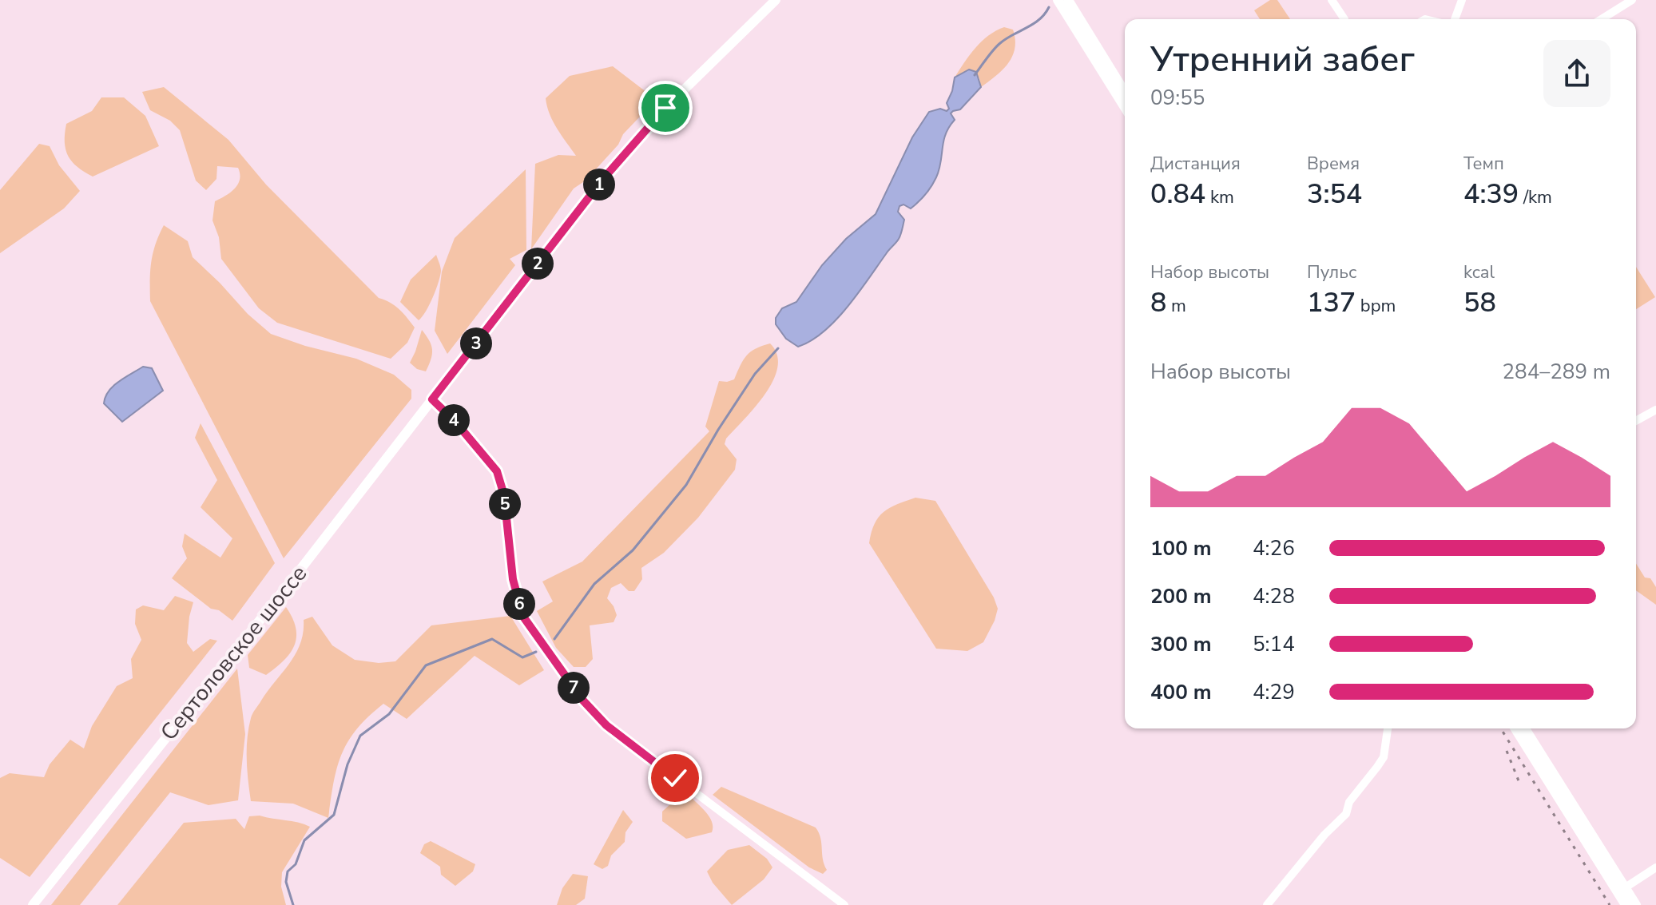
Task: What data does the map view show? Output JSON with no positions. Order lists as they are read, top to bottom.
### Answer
{
  "streets": {
    "main road": ["Сертоловское шоссе"]
  },
  "page": {
    "heading": ["Утренний забег", "09:55"],
    "stats": [
      ["Дистанция", "0.84 km"],
      ["Время", "3:54"],
      ["Темп", "4:39 /km"],
      ["Набор высоты", "8 m"],
      ["Пульс", "137 bpm"],
      ["kcal", "58"]
    ],
    "pins": [
      "1",
      "2",
      "3",
      "4",
      "5",
      "6",
      "7"
    ],
    "chart": ["Набор высоты", "284–289 m"],
    "list": [
      {
        "name": "100 m",
        "note": "4:26"
      },
      {
        "name": "200 m",
        "note": "4:28"
      },
      {
        "name": "300 m",
        "note": "5:14"
      },
      {
        "name": "400 m",
        "note": "4:29"
      }
    ]
  }
}
